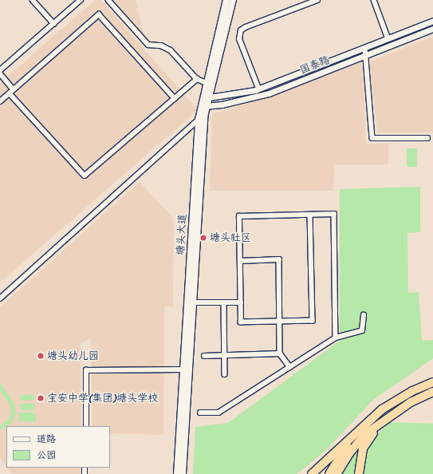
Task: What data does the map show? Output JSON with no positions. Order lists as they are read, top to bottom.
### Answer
{
  "streets": {
    "main road": ["塘头大道"],
    "street": ["国泰路"]
  },
  "crossings": [
    ["国泰路", "塘头大道"]
  ],
  "places": ["塘头社区", "塘头幼儿园", "宝安中学(集团)塘头学校"],
  "legend": ["道路", "公园"]
}
